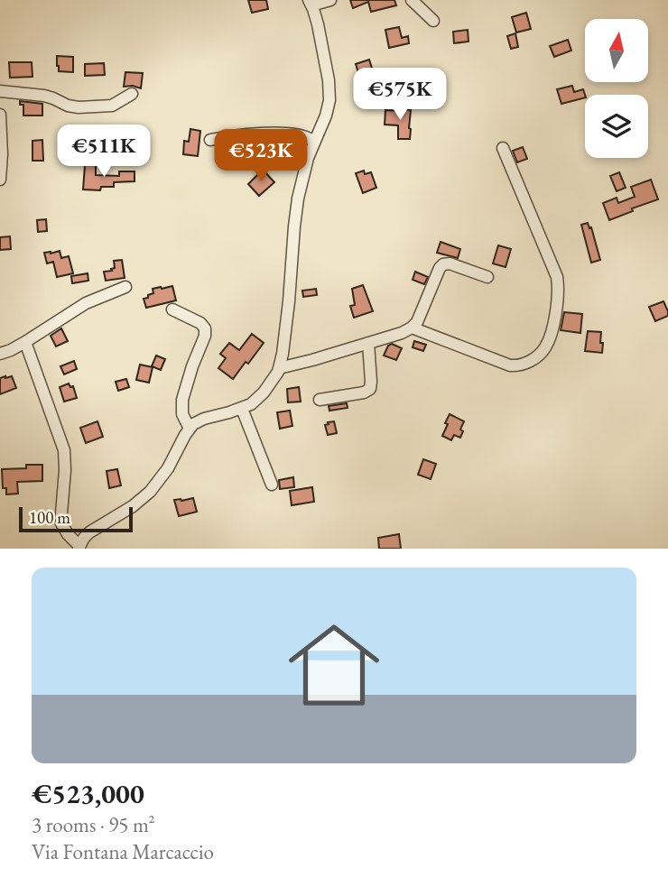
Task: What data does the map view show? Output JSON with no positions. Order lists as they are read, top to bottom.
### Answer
{
  "scale_bar": "100 m",
  "north": "top",
  "page": {
    "price": ["€575K", "€511K", "€523K"],
    "scale": "100 m",
    "list": [
      {
        "name": "€523,000",
        "note": "3 rooms · 95 m² · Via Fontana Marcaccio"
      }
    ]
  }
}
